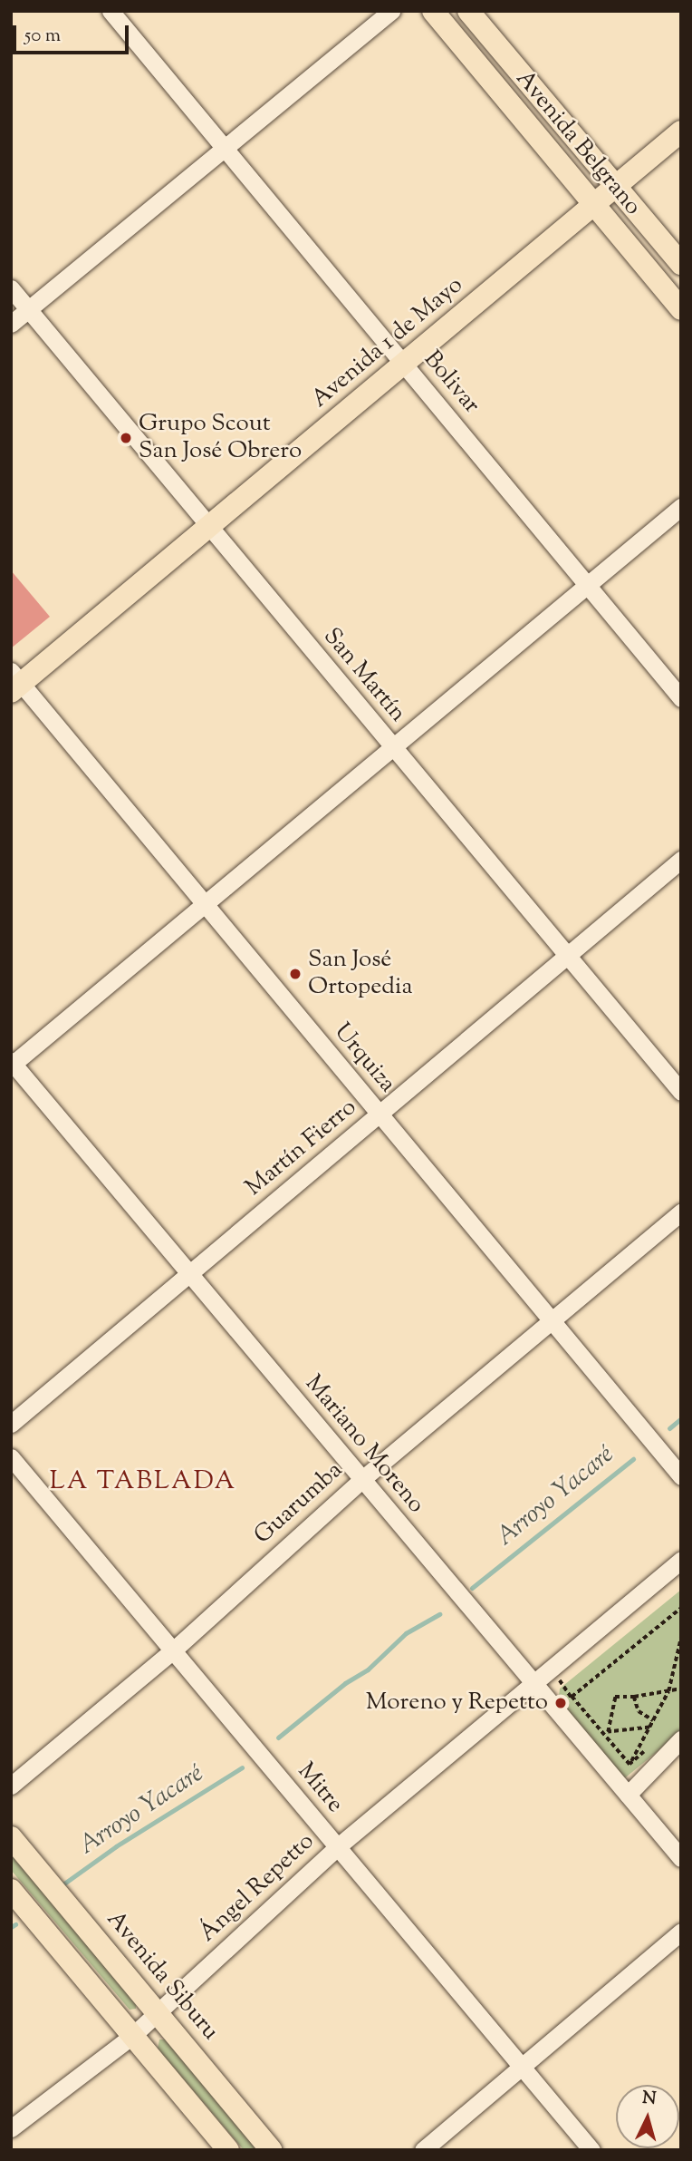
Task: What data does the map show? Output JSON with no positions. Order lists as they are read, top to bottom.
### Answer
{
  "streets": {
    "main road": ["Avenida Belgrano", "Avenida 1 de Mayo", "Avenida Siburu"],
    "street": [
      "Bolivar",
      "San Martín",
      "Urquiza",
      "Martín Fierro",
      "Mariano Moreno",
      "Guarumba",
      "Mitre",
      "Ángel Repetto"
    ]
  },
  "crossings": [
    ["Avenida Belgrano", "Avenida 1 de Mayo"],
    ["Avenida 1 de Mayo", "Bolivar"],
    ["Avenida 1 de Mayo", "San Martín"],
    ["Avenida 1 de Mayo", "Urquiza"],
    ["San Martín", "Martín Fierro"],
    ["Urquiza", "Martín Fierro"],
    ["Urquiza", "Guarumba"],
    ["Martín Fierro", "Mariano Moreno"],
    ["Mariano Moreno", "Guarumba"],
    ["Mariano Moreno", "Ángel Repetto"],
    ["Guarumba", "Mitre"],
    ["Mitre", "Ángel Repetto"],
    ["Ángel Repetto", "Avenida Siburu"]
  ],
  "districts": ["LA TABLADA"],
  "water": ["Arroyo Yacaré"],
  "places": ["Grupo Scout San José Obrero", "San José Ortopedia", "Moreno y Repetto"],
  "scale_bar": "50 m",
  "north": "top"
}
